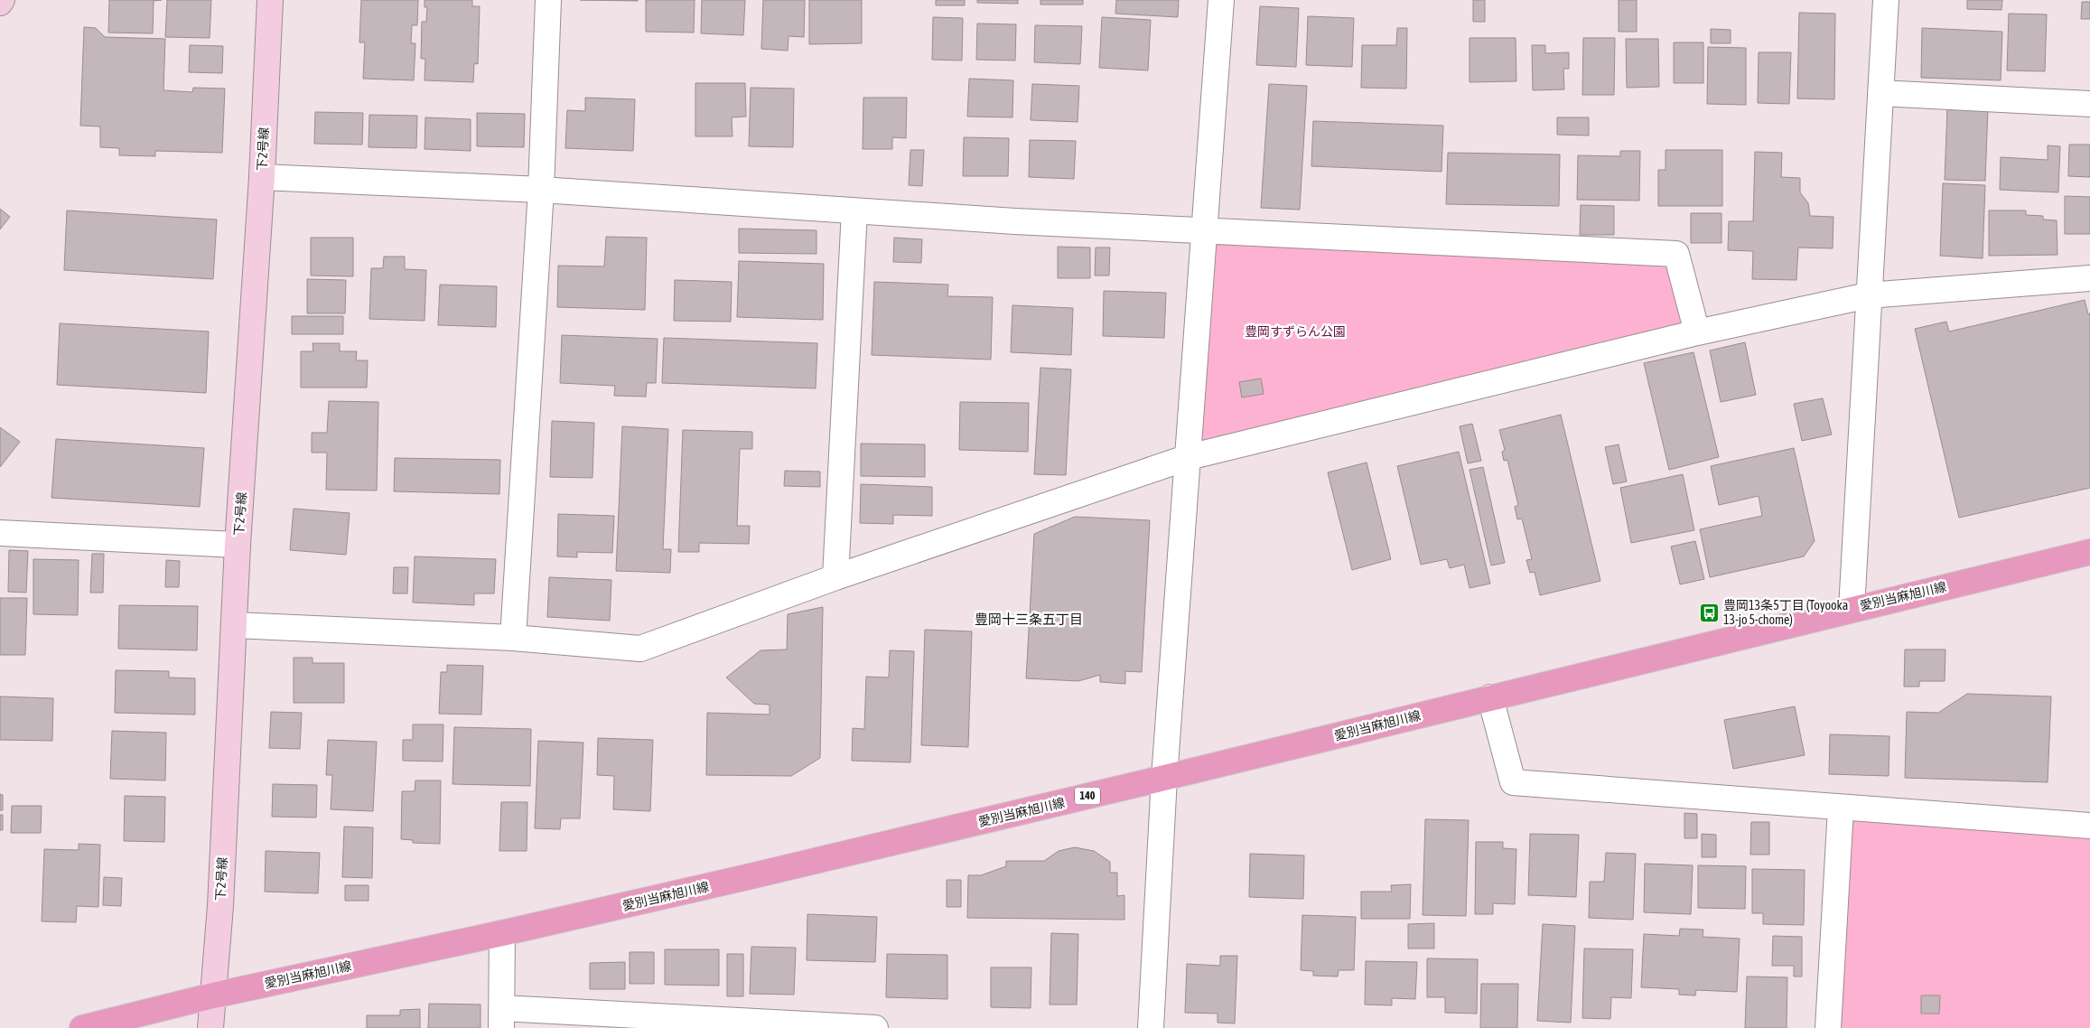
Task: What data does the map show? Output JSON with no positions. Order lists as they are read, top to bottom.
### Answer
{
  "streets": {
    "main road": ["愛別当麻旭川線", "140"],
    "street": ["下2号線"]
  },
  "crossings": [
    ["下2号線", "愛別当麻旭川線"]
  ],
  "districts": ["豊岡十三条五丁目"],
  "parks": ["豊岡すずらん公園"],
  "places": {
    "bus stop": ["豊岡13条5丁目 (Toyooka 13-jo 5-chome)"]
  }
}
